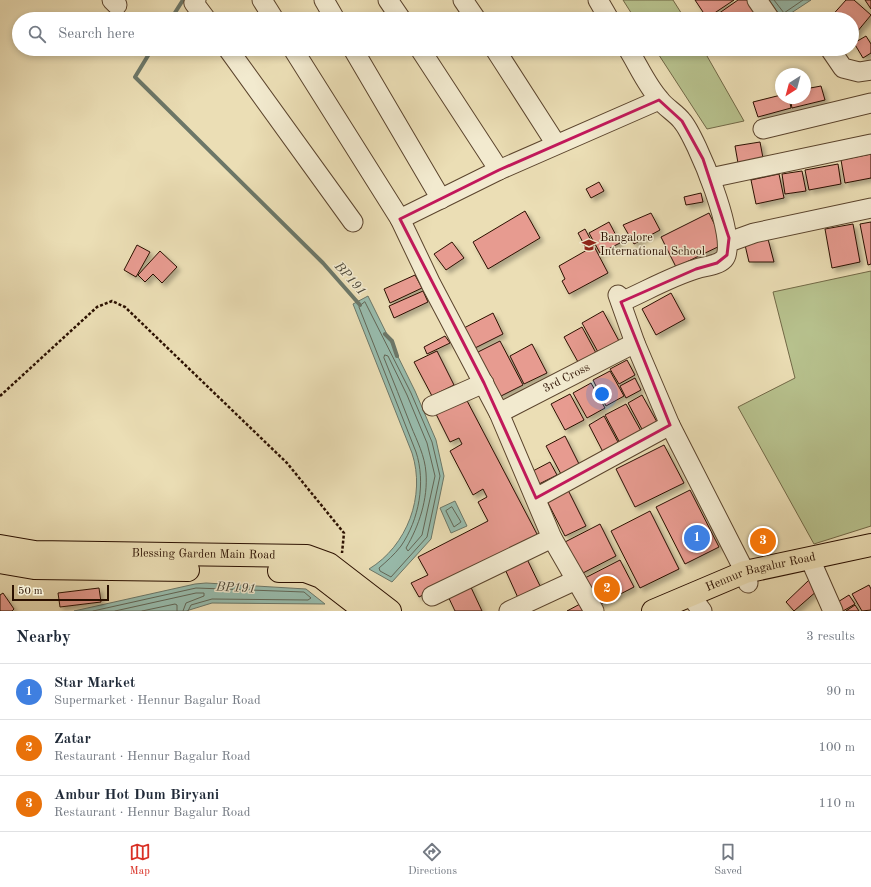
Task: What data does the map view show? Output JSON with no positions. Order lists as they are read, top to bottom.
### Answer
{
  "streets": {
    "main road": ["Blessing Garden Main Road", "Hennur Bagalur Road"],
    "street": ["3rd Cross"]
  },
  "water": ["BP191"],
  "places": {
    "school or university": ["Bangalore International School"]
  },
  "scale_bar": "50 m",
  "north": "bottom left",
  "page": {
    "search": "Search here",
    "pins": ["1", "3", "2"],
    "scale": "50 m",
    "heading": ["Nearby", "3 results"],
    "list": [
      {
        "mark": "1",
        "name": "Star Market",
        "note": "Supermarket · Hennur Bagalur Road",
        "value": "90 m"
      },
      {
        "mark": "2",
        "name": "Zatar",
        "note": "Restaurant · Hennur Bagalur Road",
        "value": "100 m"
      },
      {
        "mark": "3",
        "name": "Ambur Hot Dum Biryani",
        "note": "Restaurant · Hennur Bagalur Road",
        "value": "110 m"
      }
    ],
    "nav": ["Map", "Directions", "Saved"]
  }
}
